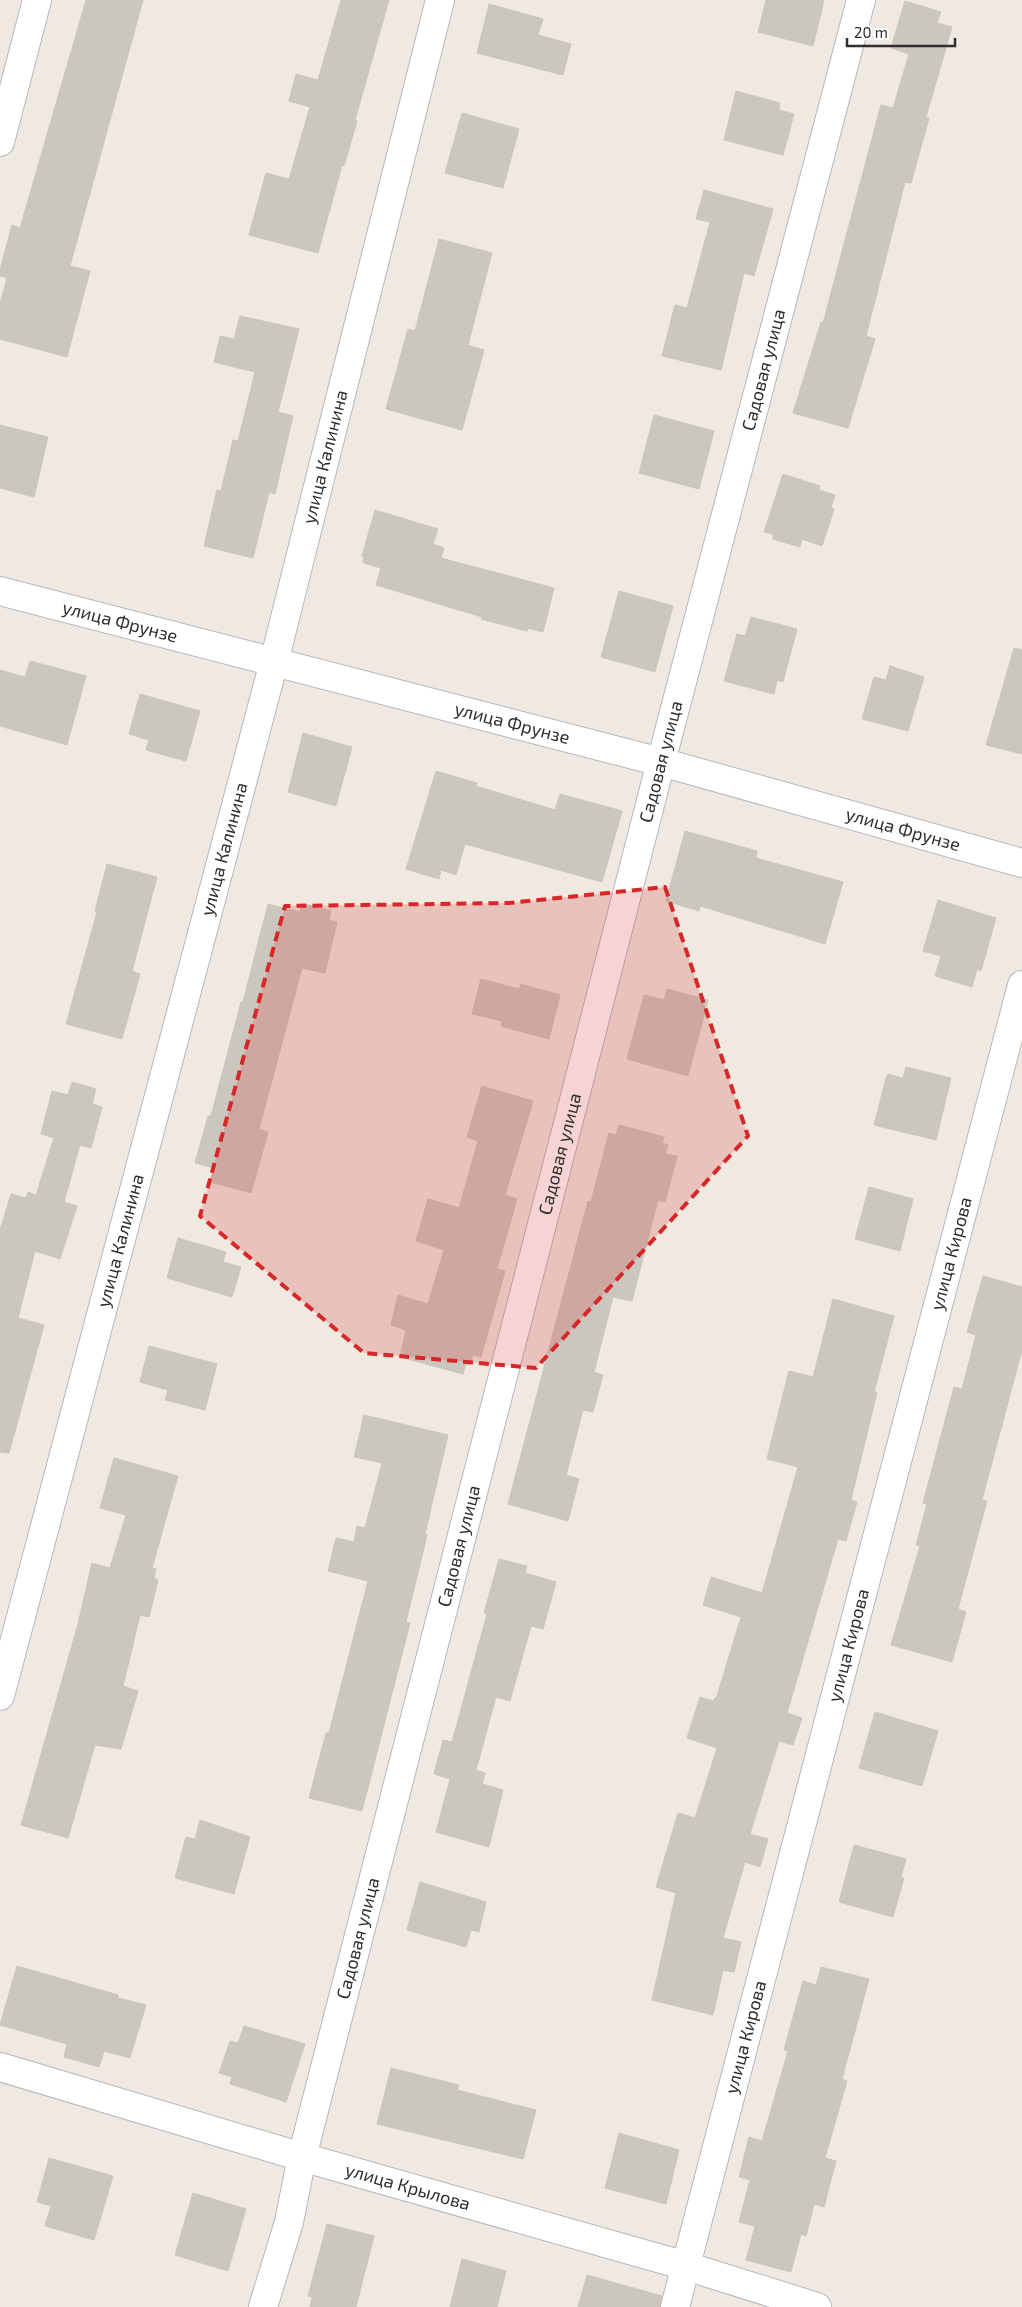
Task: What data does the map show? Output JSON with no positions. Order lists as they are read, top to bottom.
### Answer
{
  "streets": {
    "street": [
      "Садовая улица",
      "улица Калинина",
      "улица Фрунзе",
      "улица Кирова",
      "улица Крылова"
    ]
  },
  "crossings": [
    ["Садовая улица", "улица Фрунзе"],
    ["Садовая улица", "улица Крылова"],
    ["улица Калинина", "улица Фрунзе"],
    ["улица Кирова", "улица Крылова"]
  ],
  "scale_bar": "20 m"
}
